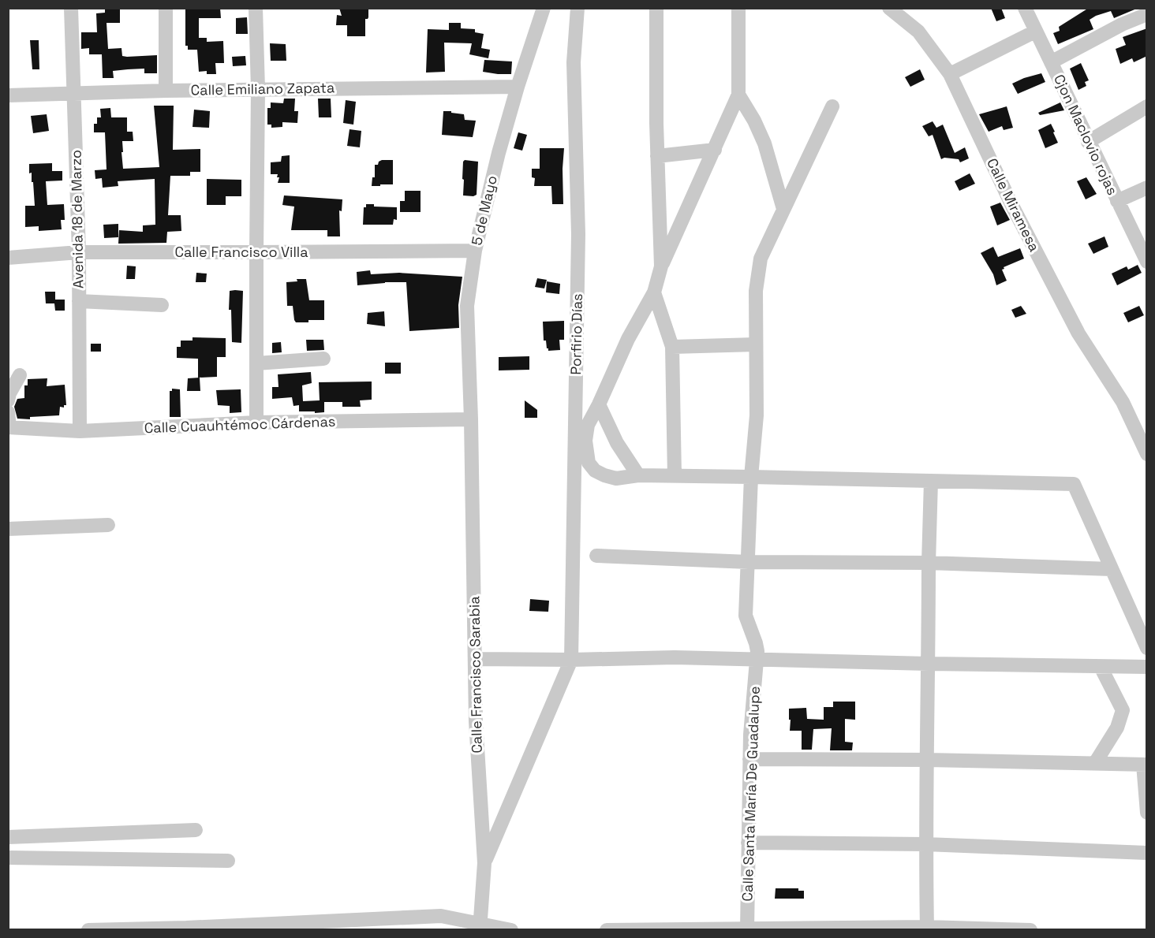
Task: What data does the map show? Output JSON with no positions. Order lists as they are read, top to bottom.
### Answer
{
  "streets": {
    "street": [
      "Calle Emiliano Zapata",
      "Cjon Maclovio rojas",
      "Calle Miramesa",
      "5 de Mayo",
      "Avenida 18 de Marzo",
      "Calle Francisco Villa",
      "Porfirio Días",
      "Calle Cuauhtémoc Cárdenas",
      "Calle Francisco Sarabia",
      "Calle Santa María De Guadalupe"
    ]
  },
  "crossings": [
    ["Calle Emiliano Zapata", "5 de Mayo"],
    ["Calle Emiliano Zapata", "Avenida 18 de Marzo"],
    ["5 de Mayo", "Calle Francisco Villa"],
    ["5 de Mayo", "Calle Cuauhtémoc Cárdenas"],
    ["5 de Mayo", "Calle Francisco Sarabia"],
    ["Avenida 18 de Marzo", "Calle Francisco Villa"],
    ["Avenida 18 de Marzo", "Calle Cuauhtémoc Cárdenas"],
    ["Calle Cuauhtémoc Cárdenas", "Calle Francisco Sarabia"]
  ]
}
